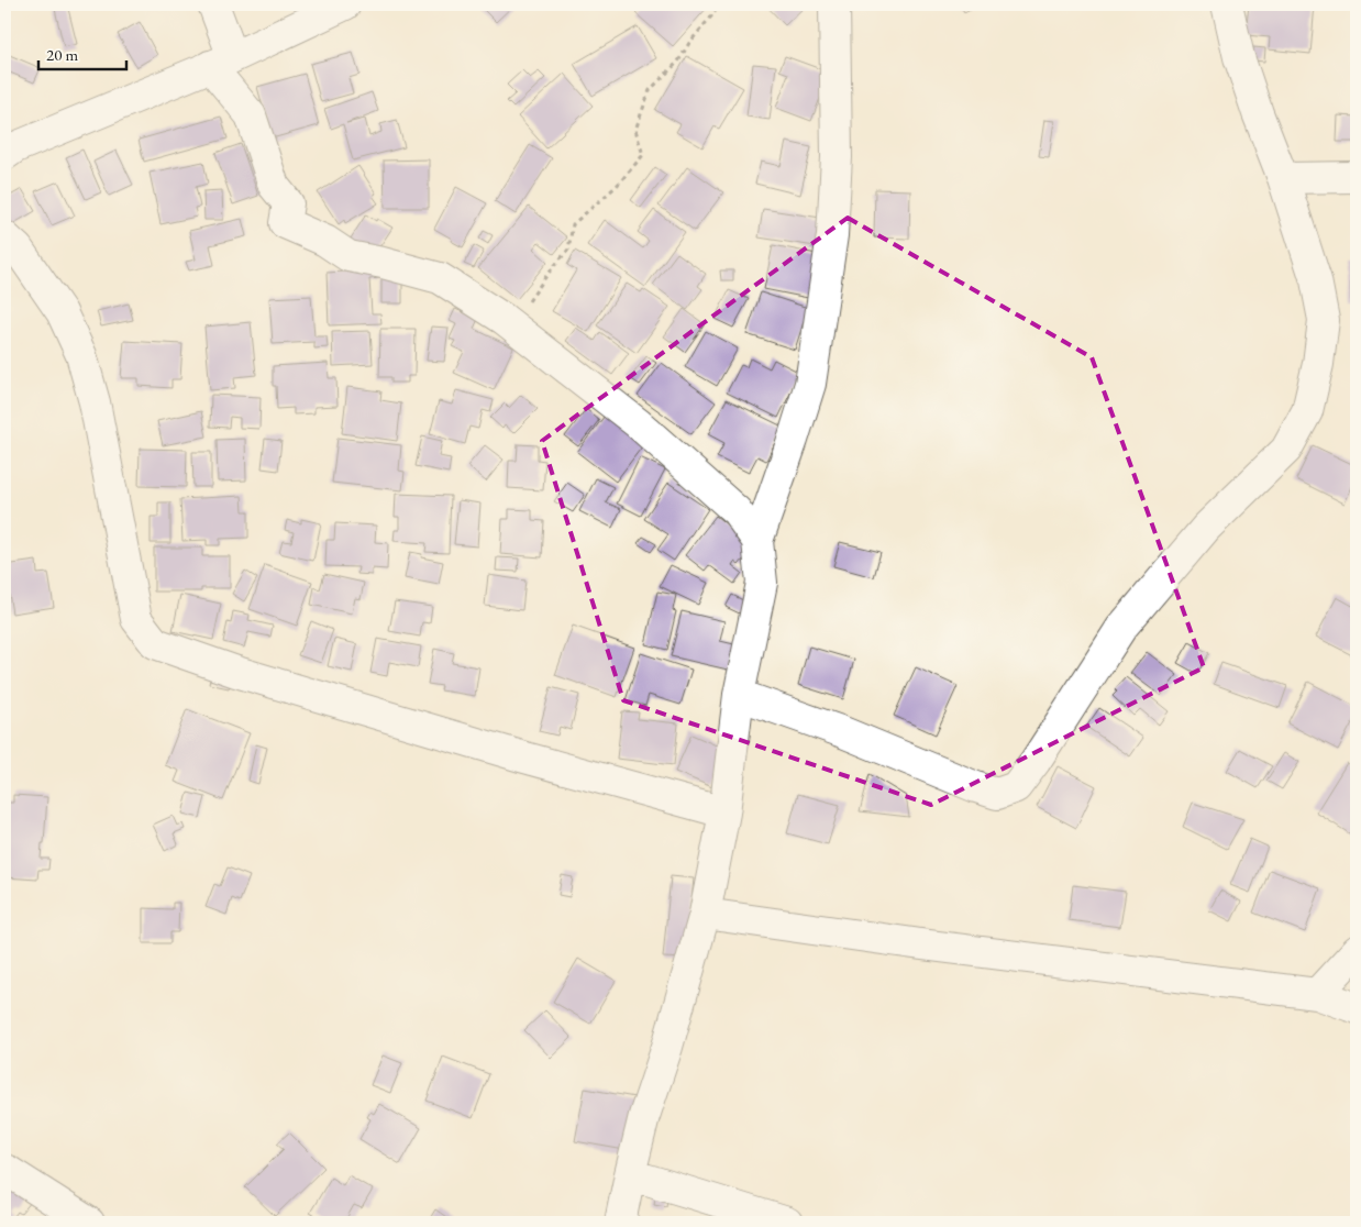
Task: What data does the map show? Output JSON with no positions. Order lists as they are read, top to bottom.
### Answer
{
  "scale_bar": "20 m"
}
